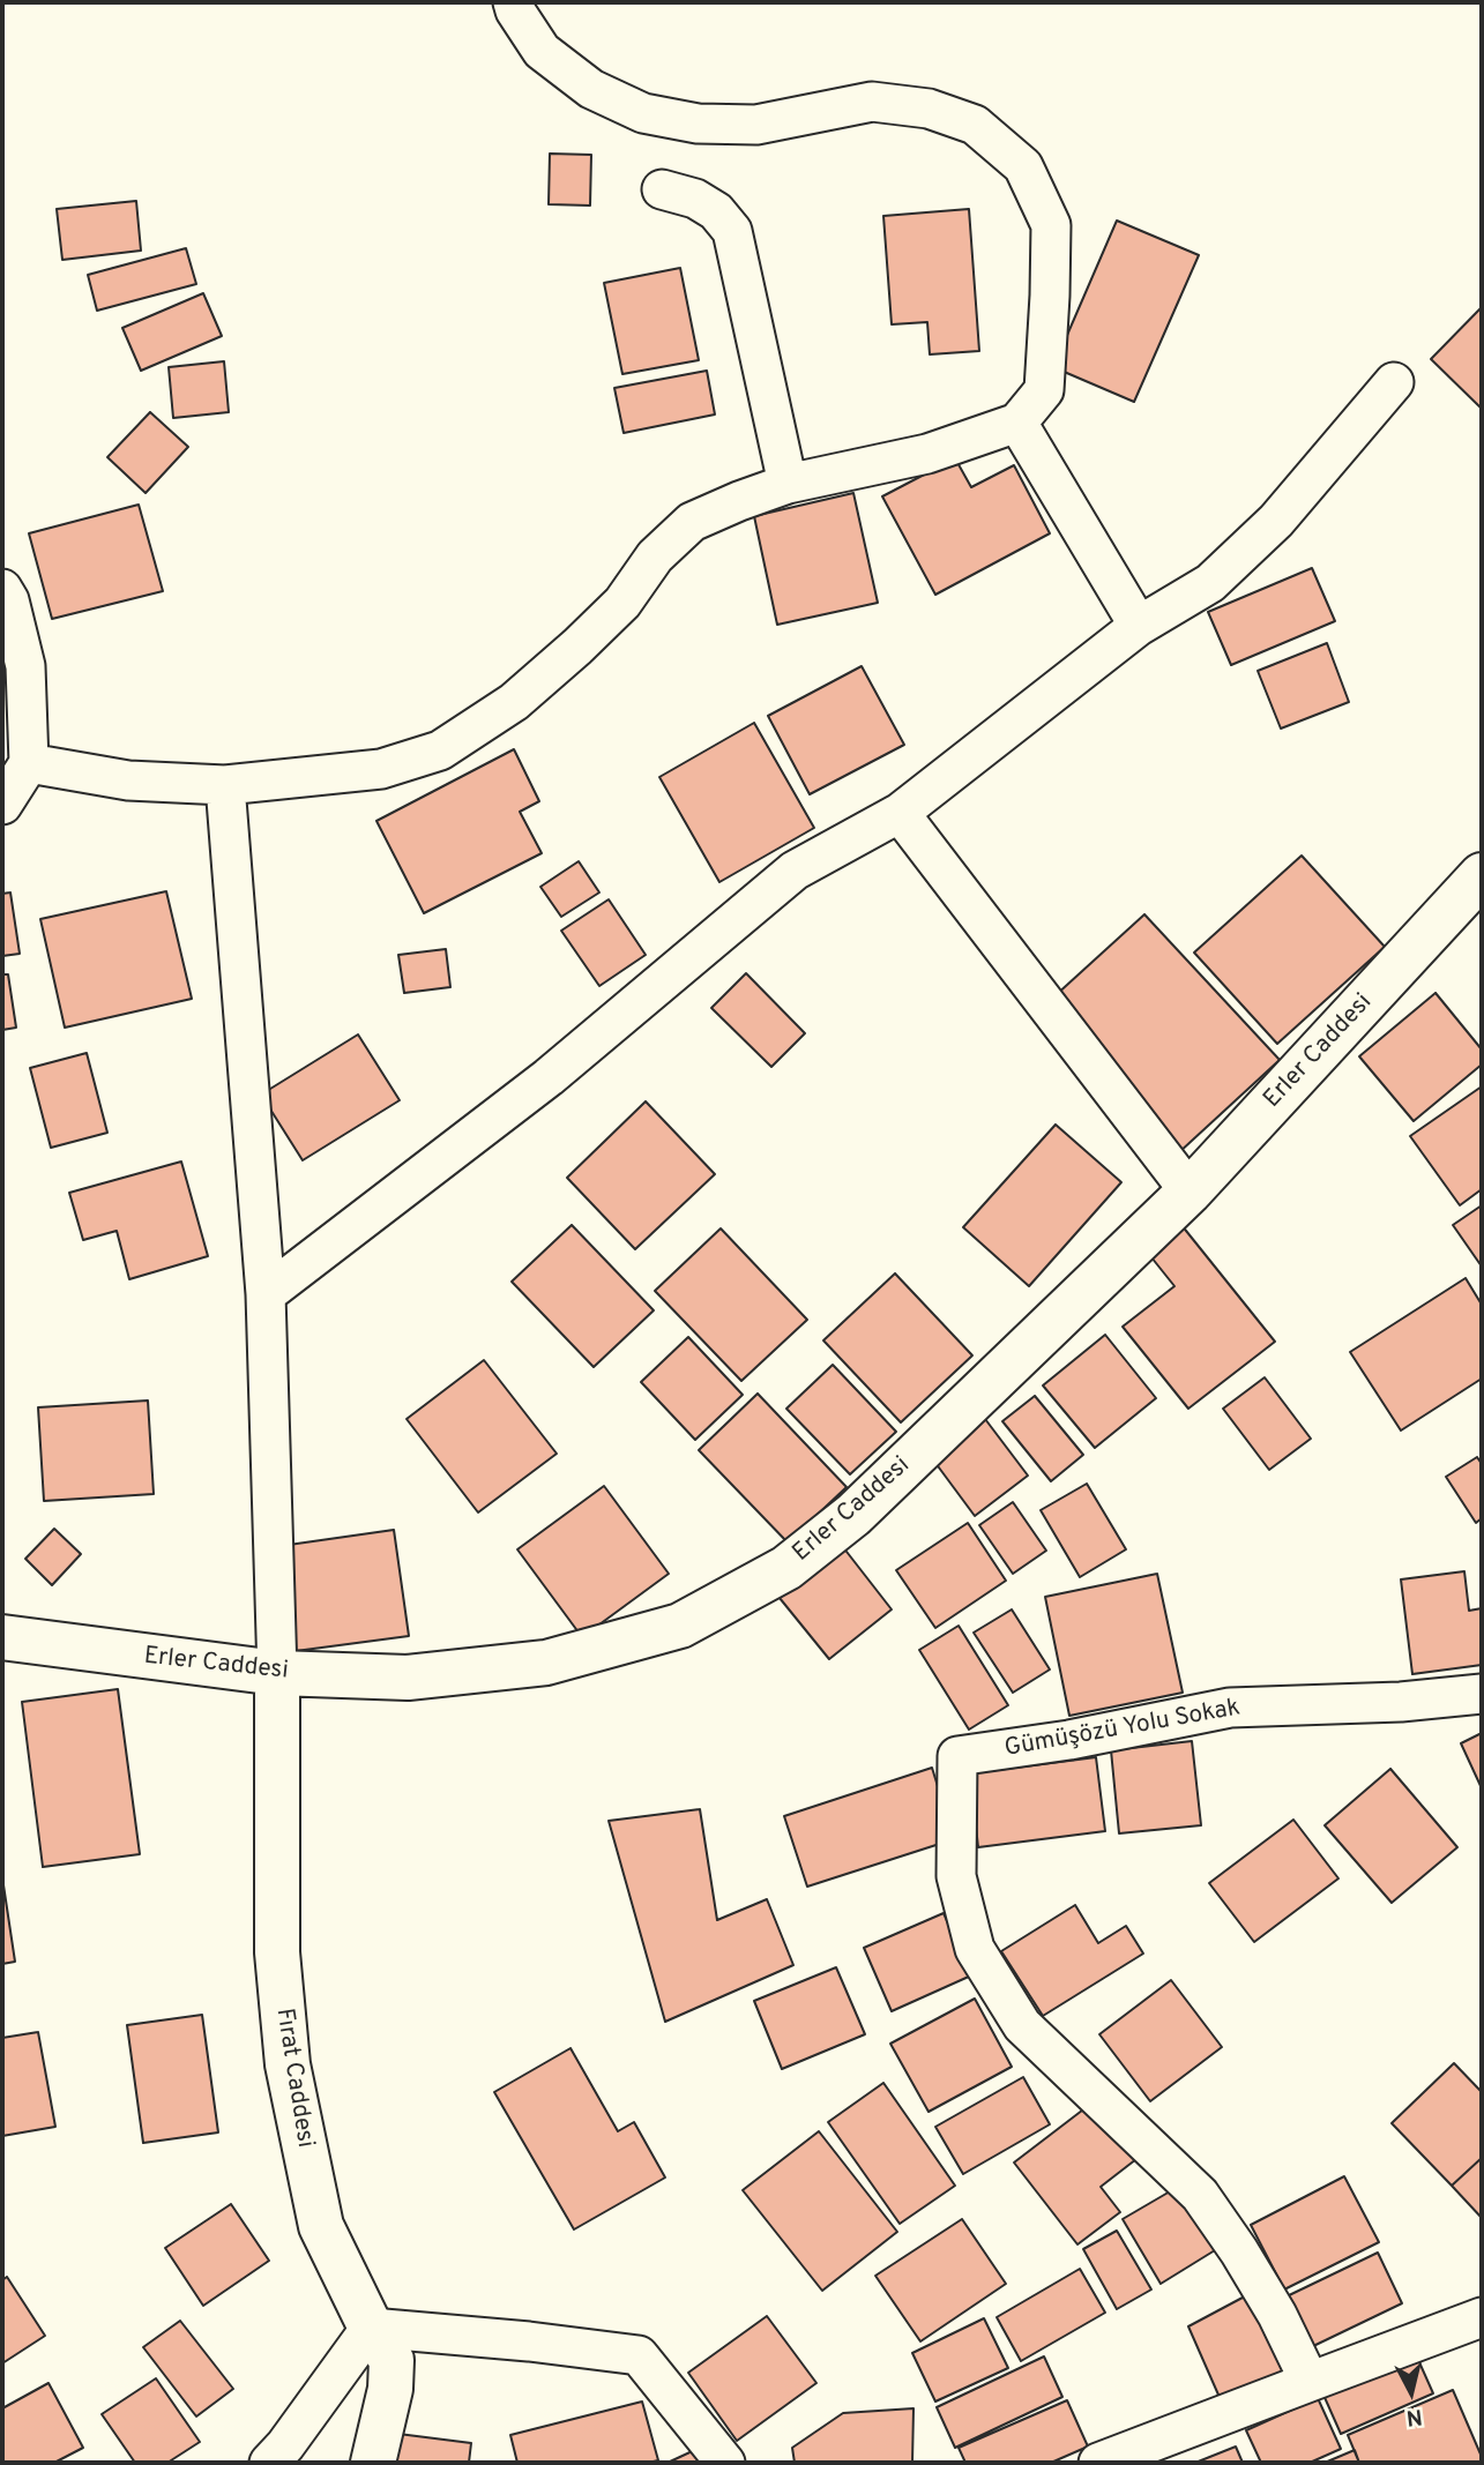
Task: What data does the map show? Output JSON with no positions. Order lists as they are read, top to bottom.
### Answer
{
  "streets": {
    "street": ["Erler Caddesi", "Gümüşözü Yolu Sokak", "Fırat Caddesi"]
  },
  "crossings": [
    ["Erler Caddesi", "Fırat Caddesi"]
  ],
  "north": "bottom"
}
